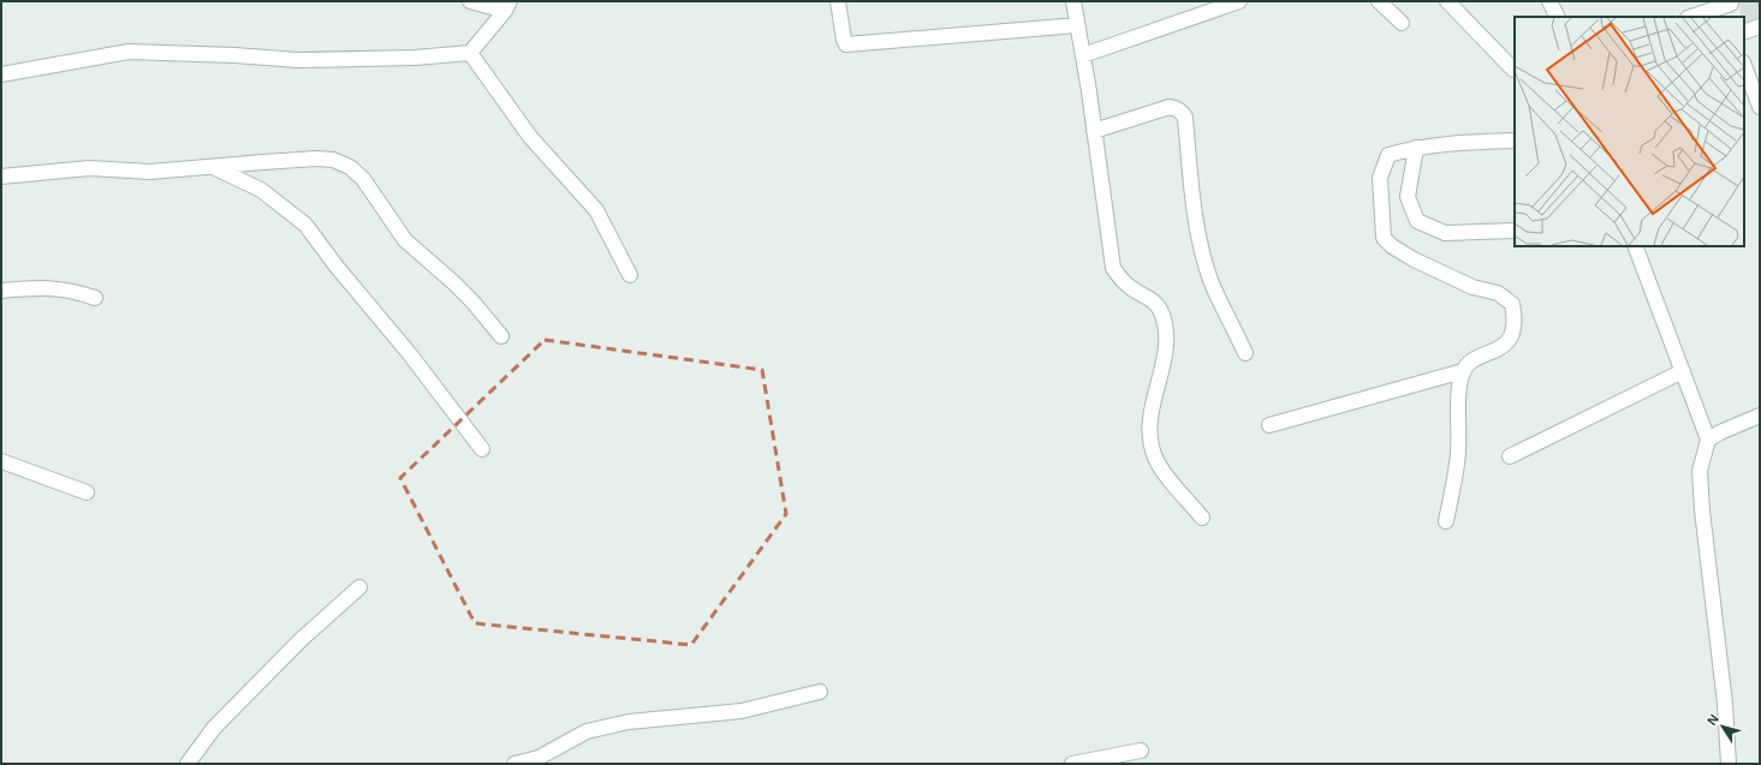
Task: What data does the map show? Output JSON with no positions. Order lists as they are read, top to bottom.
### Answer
{
  "north": "top left"
}
